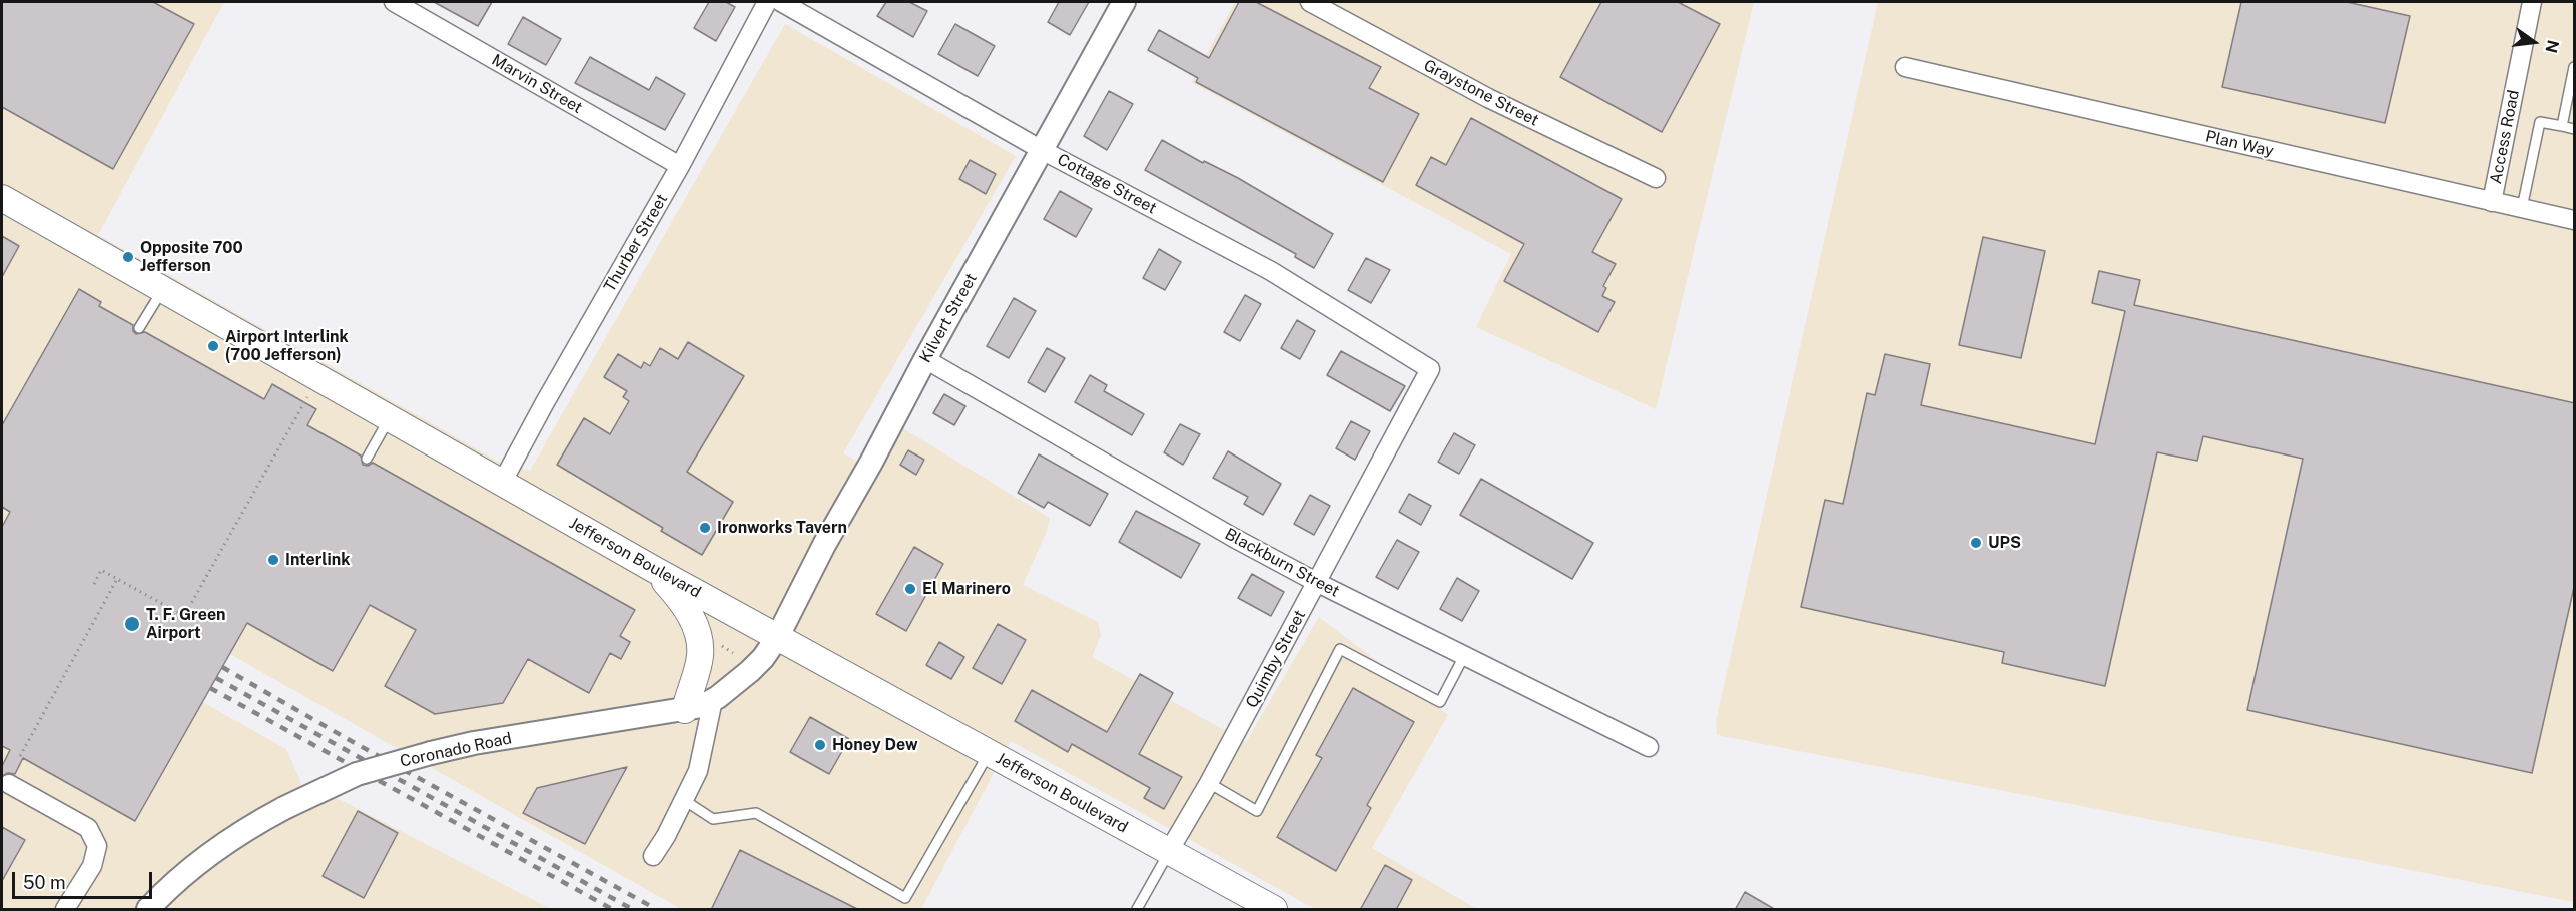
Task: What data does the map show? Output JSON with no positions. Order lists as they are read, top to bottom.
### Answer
{
  "streets": {
    "main road": ["Jefferson Boulevard"],
    "street": [
      "Marvin Street",
      "Graystone Street",
      "Access Road",
      "Plan Way",
      "Cottage Street",
      "Thurber Street",
      "Kilvert Street",
      "Blackburn Street",
      "Quimby Street",
      "Coronado Road"
    ]
  },
  "crossings": [
    ["Marvin Street", "Thurber Street"],
    ["Access Road", "Plan Way"],
    ["Cottage Street", "Kilvert Street"],
    ["Cottage Street", "Quimby Street"],
    ["Thurber Street", "Jefferson Boulevard"],
    ["Kilvert Street", "Jefferson Boulevard"],
    ["Kilvert Street", "Blackburn Street"],
    ["Kilvert Street", "Coronado Road"],
    ["Jefferson Boulevard", "Quimby Street"],
    ["Jefferson Boulevard", "Coronado Road"],
    ["Blackburn Street", "Quimby Street"]
  ],
  "places": [
    "Opposite 700 Jefferson",
    "Airport Interlink (700 Jefferson)",
    "Ironworks Tavern",
    "UPS",
    "Interlink",
    "El Marinero",
    "T. F. Green Airport",
    "Honey Dew"
  ],
  "scale_bar": "50 m",
  "north": "right"
}
